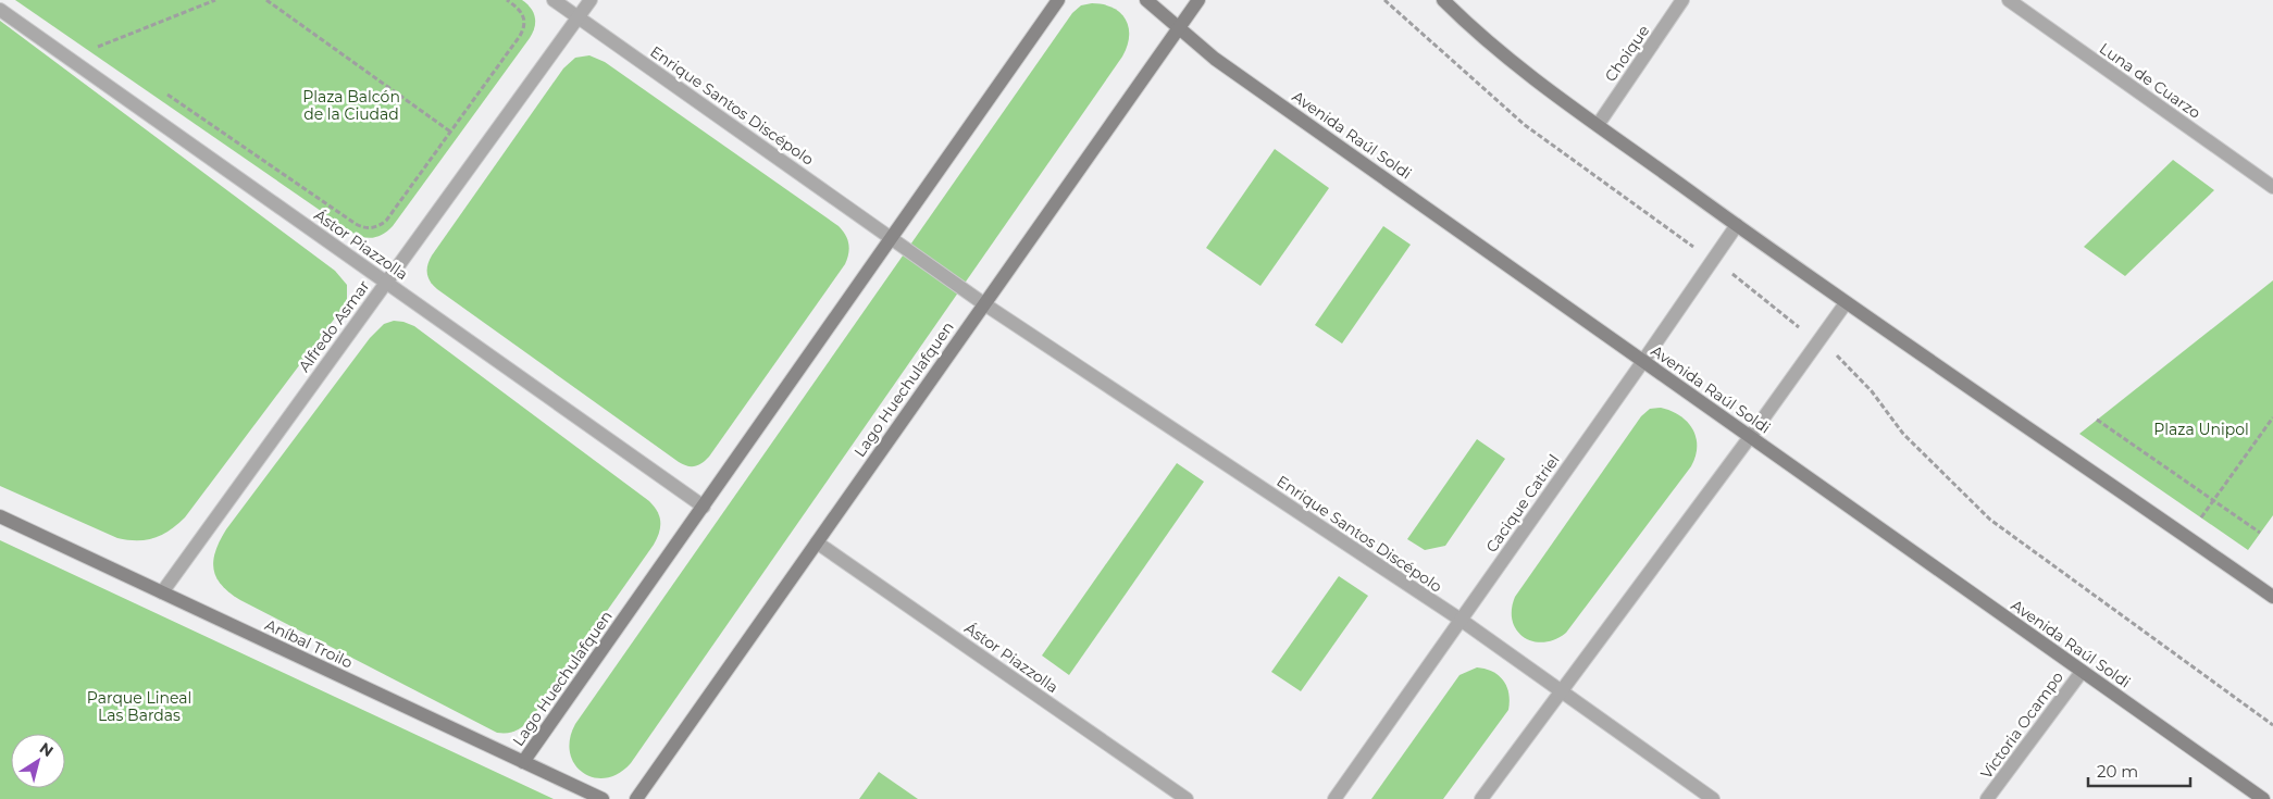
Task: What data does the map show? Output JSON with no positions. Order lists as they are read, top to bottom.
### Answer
{
  "streets": {
    "street": [
      "Choique",
      "Luna de Cuarzo",
      "Enrique Santos Discépolo",
      "Avenida Raúl Soldi",
      "Ástor Piazzolla",
      "Alfredo Asmar",
      "Lago Huechulafquen",
      "Cacique Catriel",
      "Aníbal Troilo",
      "Victoria Ocampo"
    ]
  },
  "crossings": [
    ["Enrique Santos Discépolo", "Alfredo Asmar"],
    ["Enrique Santos Discépolo", "Lago Huechulafquen"],
    ["Enrique Santos Discépolo", "Cacique Catriel"],
    ["Avenida Raúl Soldi", "Lago Huechulafquen"],
    ["Avenida Raúl Soldi", "Cacique Catriel"],
    ["Avenida Raúl Soldi", "Victoria Ocampo"],
    ["Ástor Piazzolla", "Alfredo Asmar"],
    ["Ástor Piazzolla", "Lago Huechulafquen"],
    ["Alfredo Asmar", "Aníbal Troilo"],
    ["Lago Huechulafquen", "Aníbal Troilo"]
  ],
  "parks": ["Plaza Balcón de la Ciudad", "Plaza Unipol", "Parque Lineal Las Bardas"],
  "scale_bar": "20 m",
  "north": "top right"
}
